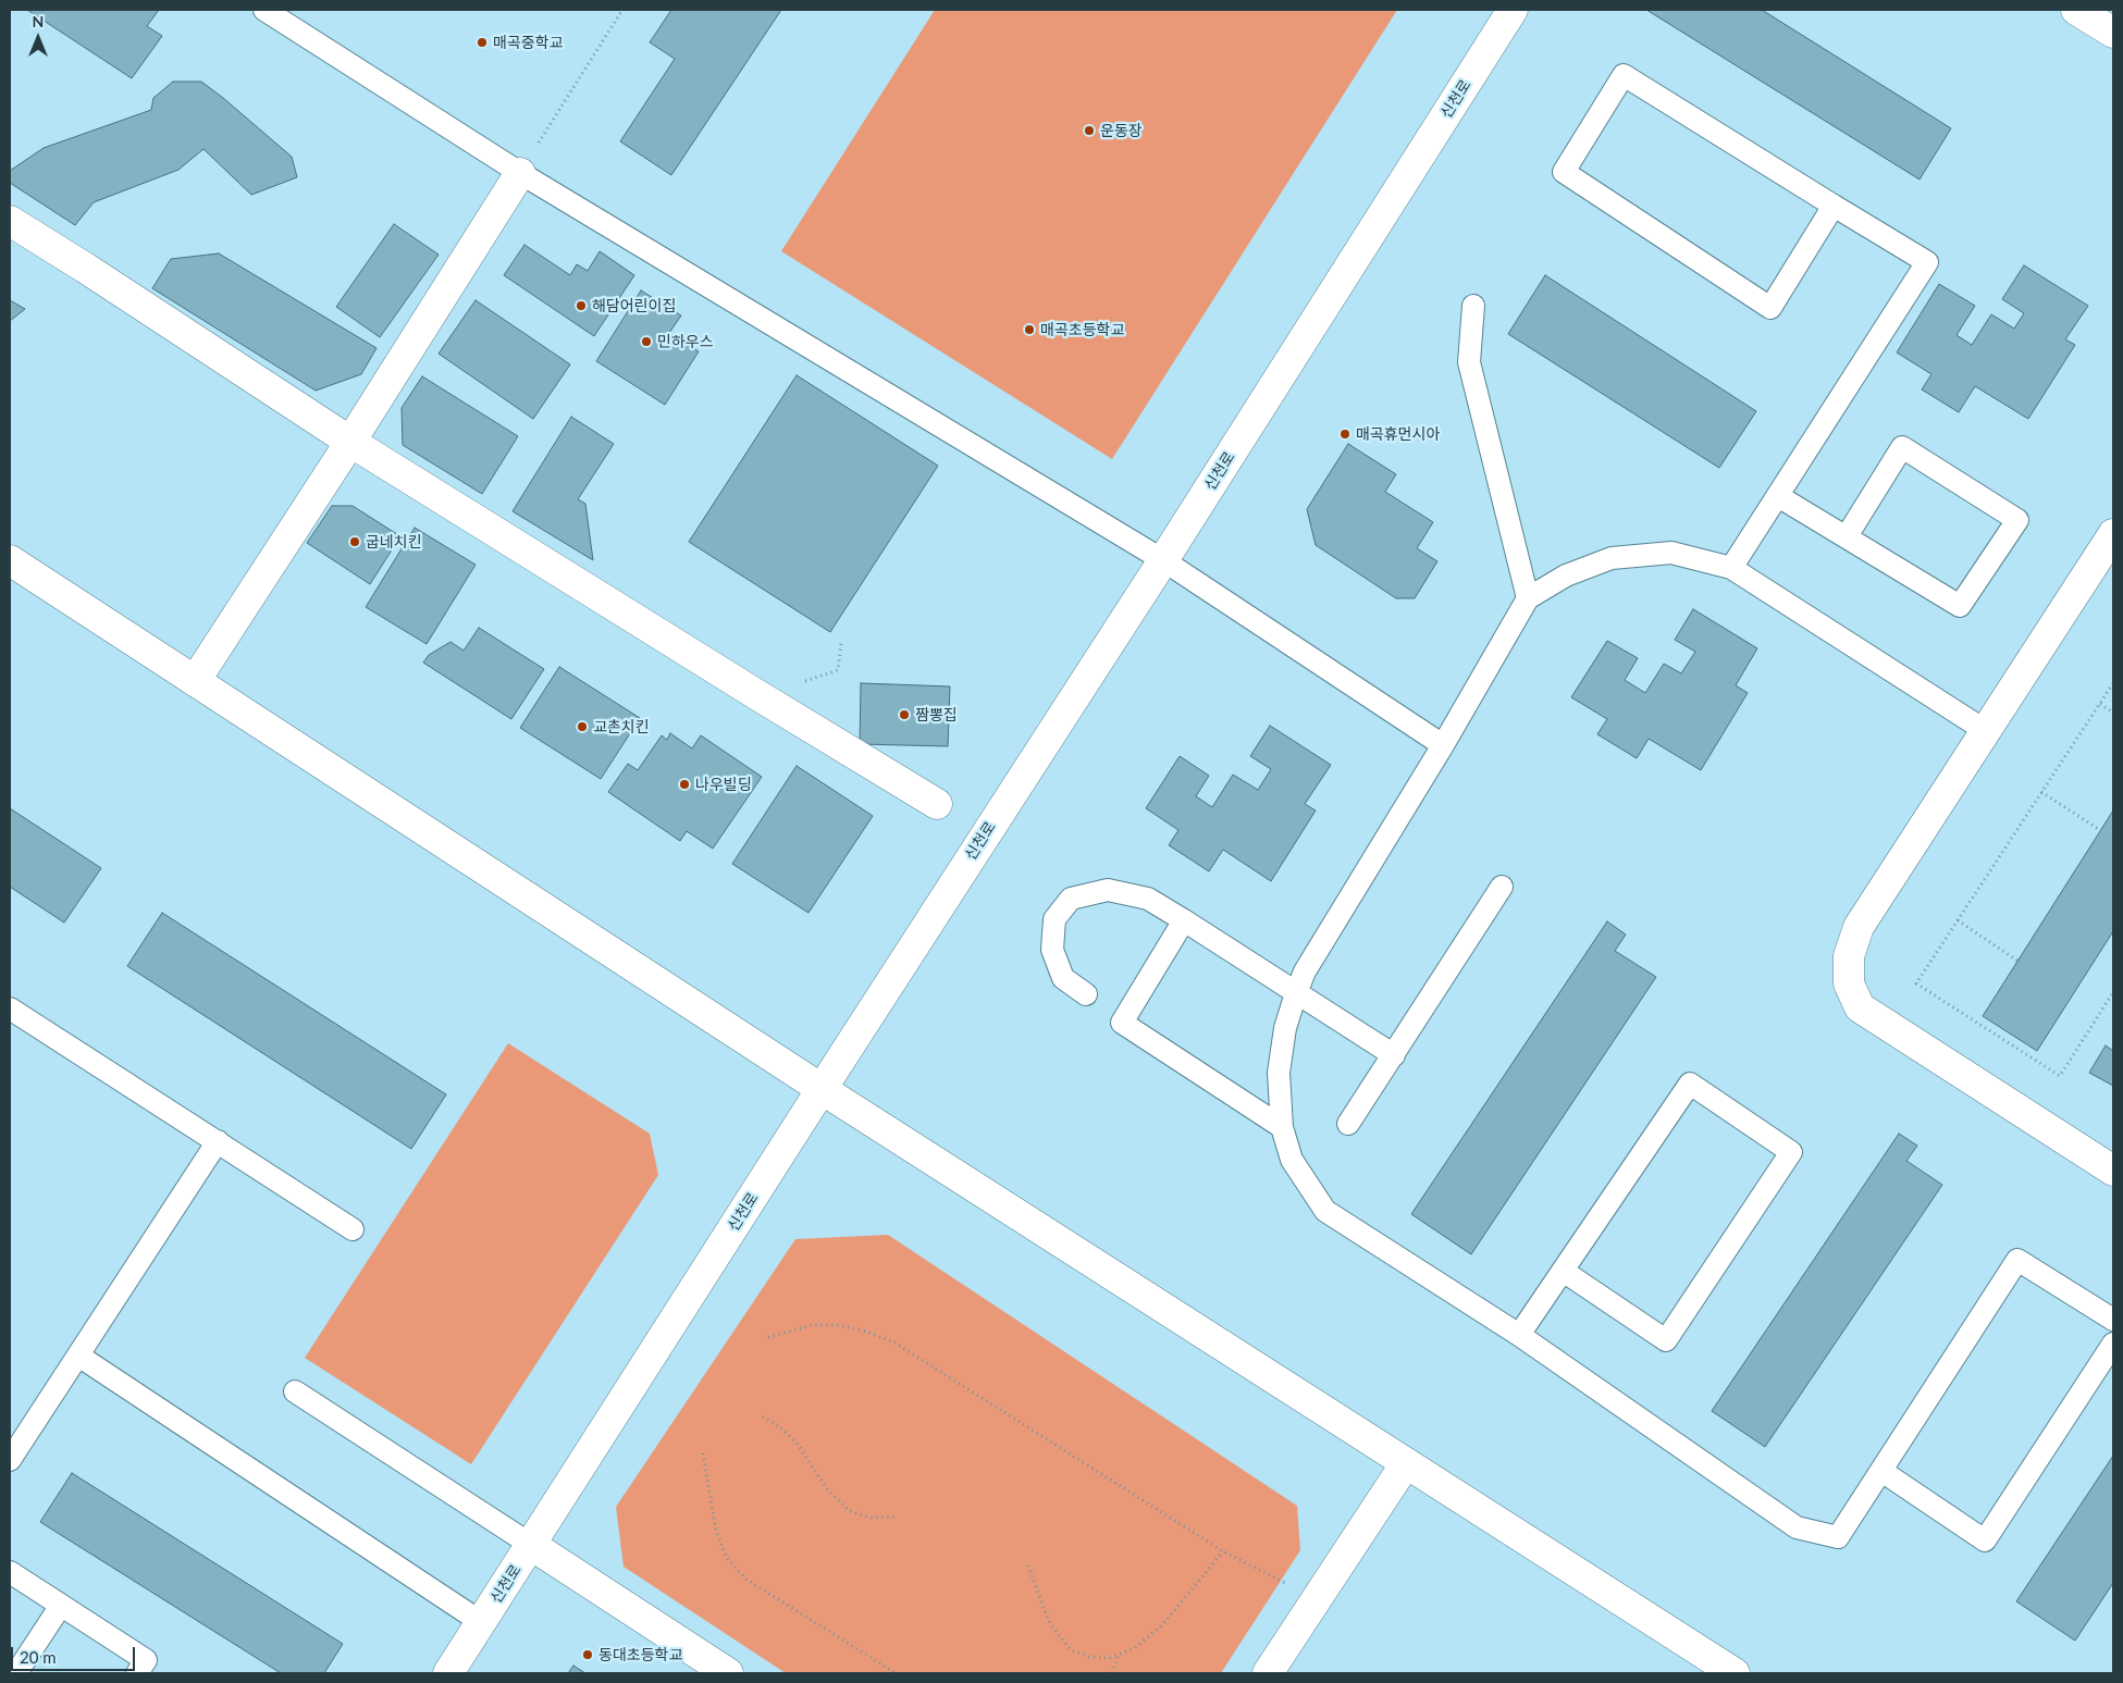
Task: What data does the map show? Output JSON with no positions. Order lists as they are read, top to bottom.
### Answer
{
  "streets": {
    "street": ["신천로"]
  },
  "places": [
    "매곡중학교",
    "운동장",
    "해담어린이집",
    "매곡초등학교",
    "민하우스",
    "매곡휴먼시아",
    "굽네치킨",
    "짬뽕집",
    "교촌치킨",
    "나우빌딩",
    "동대초등학교"
  ],
  "scale_bar": "20 m",
  "north": "top"
}
